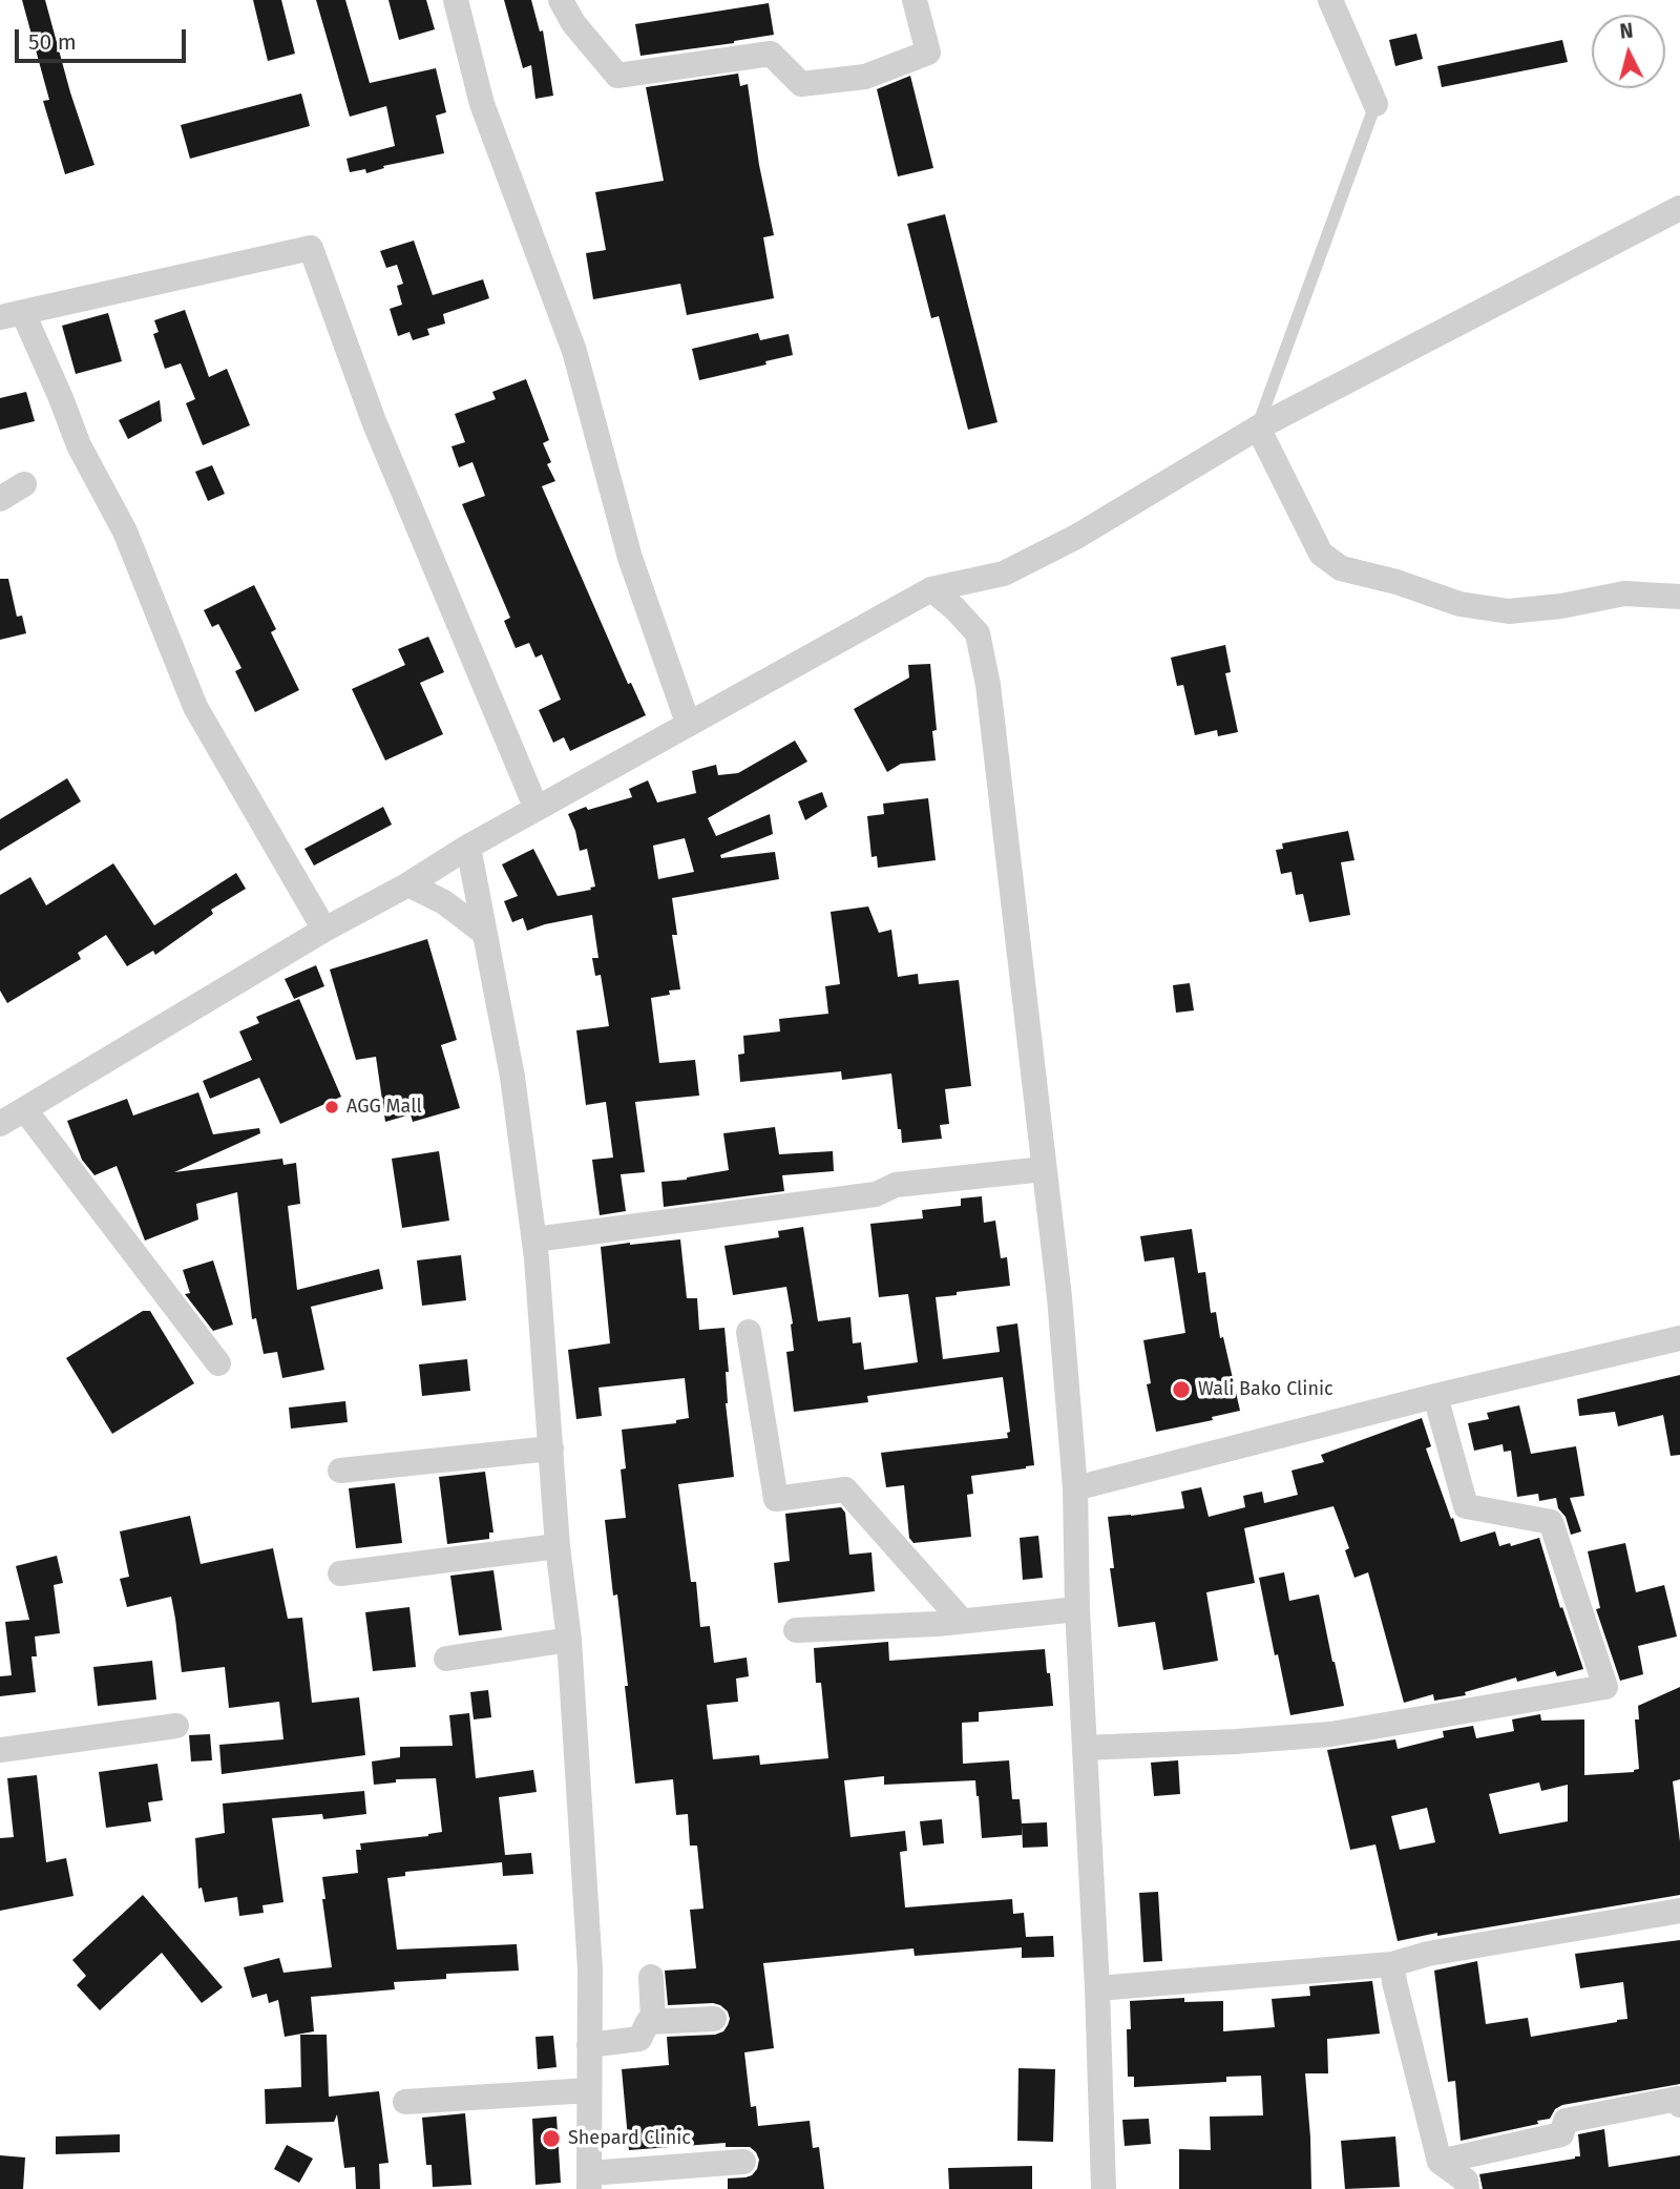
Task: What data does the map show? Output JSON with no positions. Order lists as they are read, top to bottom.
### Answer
{
  "places": ["AGG Mall", "Wali Bako Clinic", "Shepard Clinic"],
  "scale_bar": "50 m",
  "north": "top"
}
